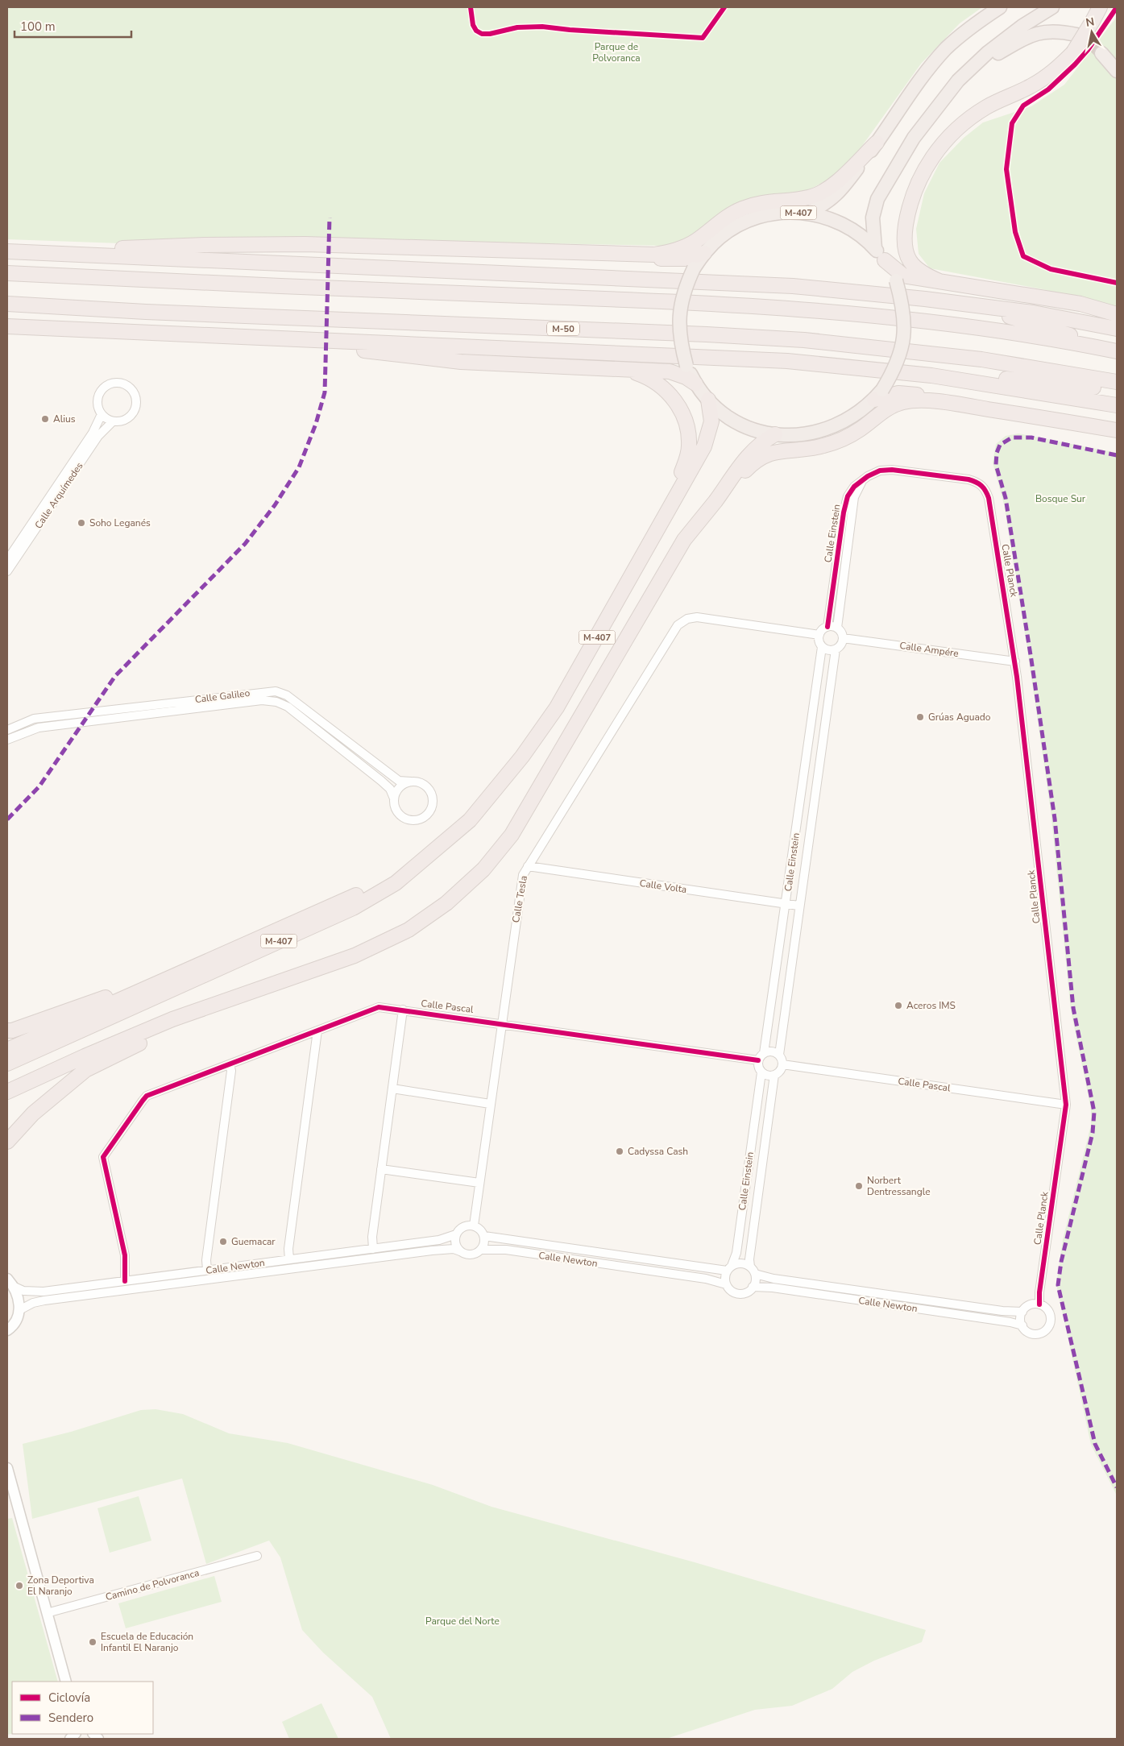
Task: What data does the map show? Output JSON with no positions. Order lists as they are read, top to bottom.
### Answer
{
  "streets": {
    "highway": ["M-407", "M-50"],
    "street": [
      "Calle Arquímedes",
      "Calle Einstein",
      "Calle Planck",
      "Calle Ampére",
      "Calle Galileo",
      "Calle Volta",
      "Calle Tesla",
      "Calle Pascal",
      "Calle Newton",
      "Camino de Polvoranca"
    ]
  },
  "crossings": [
    ["Calle Einstein", "Calle Planck"],
    ["Calle Einstein", "Calle Ampére"],
    ["Calle Einstein", "Calle Volta"],
    ["Calle Einstein", "Calle Tesla"],
    ["Calle Einstein", "Calle Pascal"],
    ["Calle Einstein", "Calle Newton"],
    ["Calle Planck", "Calle Ampére"],
    ["Calle Planck", "Calle Pascal"],
    ["Calle Planck", "Calle Newton"],
    ["Calle Ampére", "Calle Tesla"],
    ["Calle Volta", "Calle Tesla"],
    ["Calle Tesla", "Calle Pascal"],
    ["Calle Tesla", "Calle Newton"],
    ["Calle Pascal", "Calle Newton"]
  ],
  "parks": ["Parque de Polvoranca", "Bosque Sur", "Parque del Norte"],
  "places": [
    "Alius",
    "Soho Leganés",
    "Grúas Aguado",
    "Aceros IMS",
    "Cadyssa Cash",
    "Norbert Dentressangle",
    "Guemacar",
    "Zona Deportiva El Naranjo",
    "Escuela de Educación Infantil El Naranjo"
  ],
  "legend": ["Ciclovía", "Sendero"],
  "scale_bar": "100 m",
  "north": "top"
}
